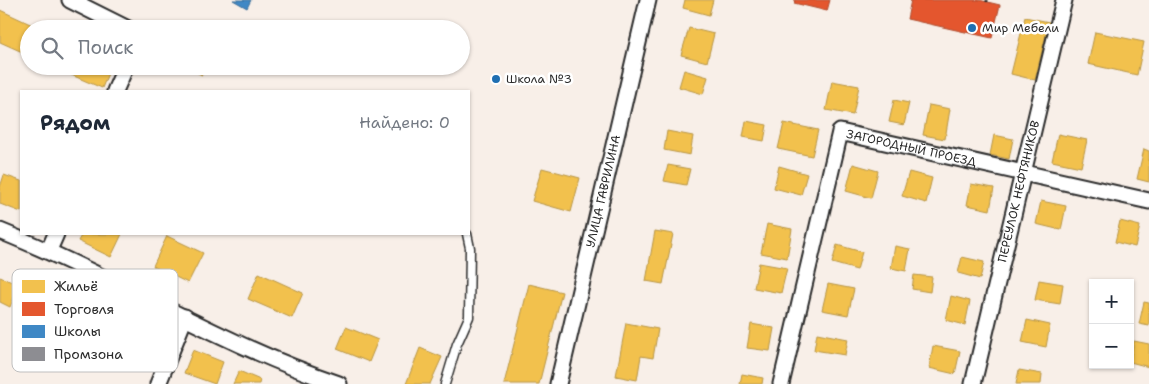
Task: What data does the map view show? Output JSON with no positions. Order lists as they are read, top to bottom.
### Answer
{
  "streets": {
    "street": ["ЗАГОРОДНЫЙ ПРОЕЗД", "УЛИЦА ГАВРИЛИНА", "ПЕРЕУЛОК НЕФТЯНИКОВ"]
  },
  "crossings": [
    ["ЗАГОРОДНЫЙ ПРОЕЗД", "ПЕРЕУЛОК НЕФТЯНИКОВ"]
  ],
  "places": ["Мир Мебели", "Школа №3"],
  "legend": [
    "Жильё",
    "Торговля",
    "Школы",
    "Промзона"
  ],
  "page": {
    "search": "Поиск",
    "heading": ["Рядом", "Найдено: 0"],
    "map_buttons": ["+", "−"]
  }
}
